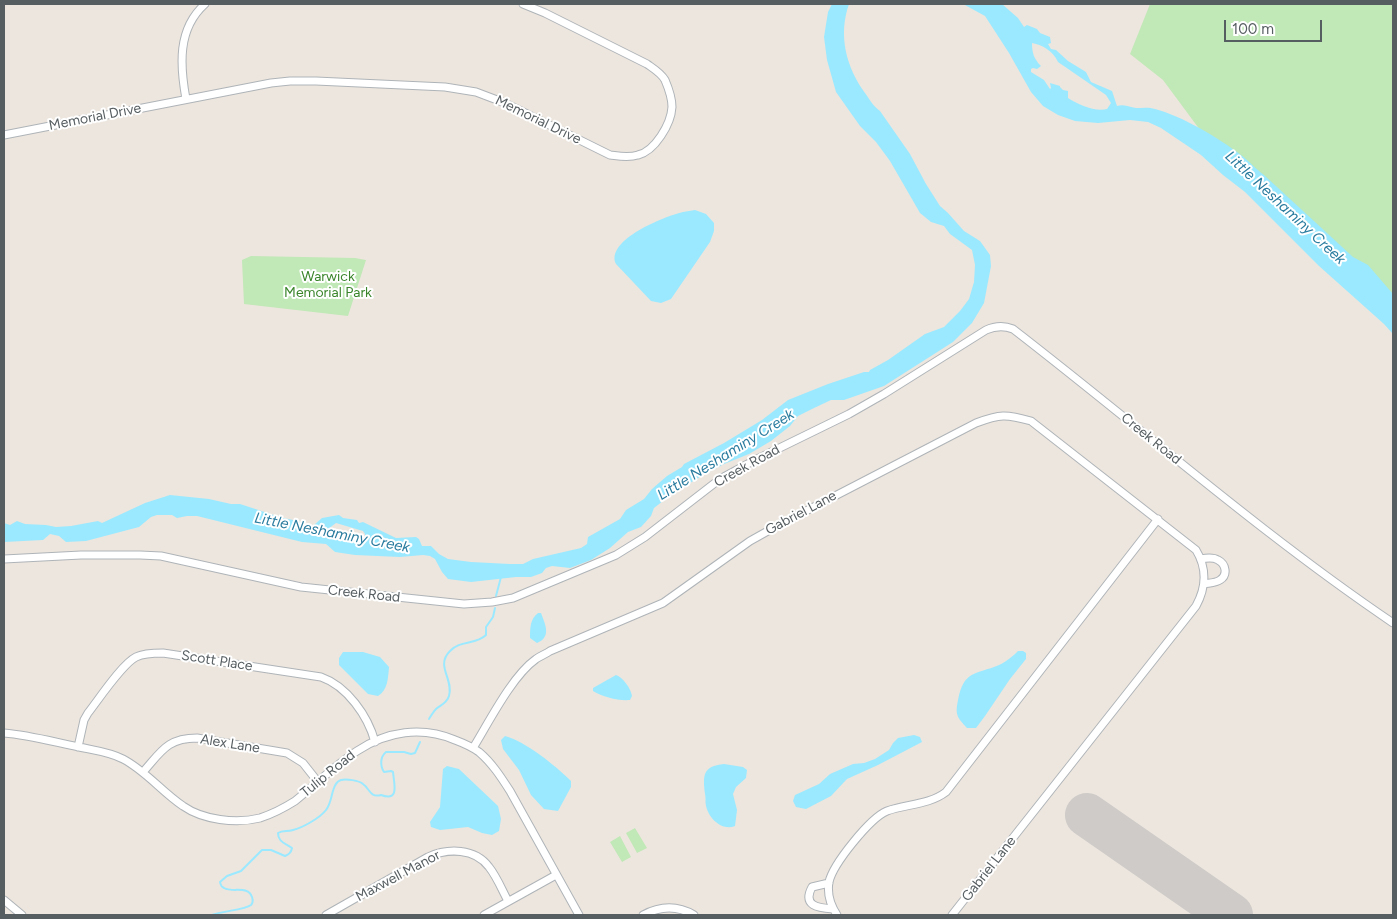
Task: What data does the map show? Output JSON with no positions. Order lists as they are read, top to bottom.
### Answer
{
  "streets": {
    "street": [
      "Memorial Drive",
      "Creek Road",
      "Gabriel Lane",
      "Scott Place",
      "Alex Lane",
      "Tulip Road",
      "Maxwell Manor"
    ]
  },
  "crossings": [
    ["Gabriel Lane", "Tulip Road"],
    ["Scott Place", "Tulip Road"],
    ["Alex Lane", "Tulip Road"]
  ],
  "water": ["Little Neshaminy Creek"],
  "parks": ["Warwick Memorial Park"],
  "scale_bar": "100 m"
}
